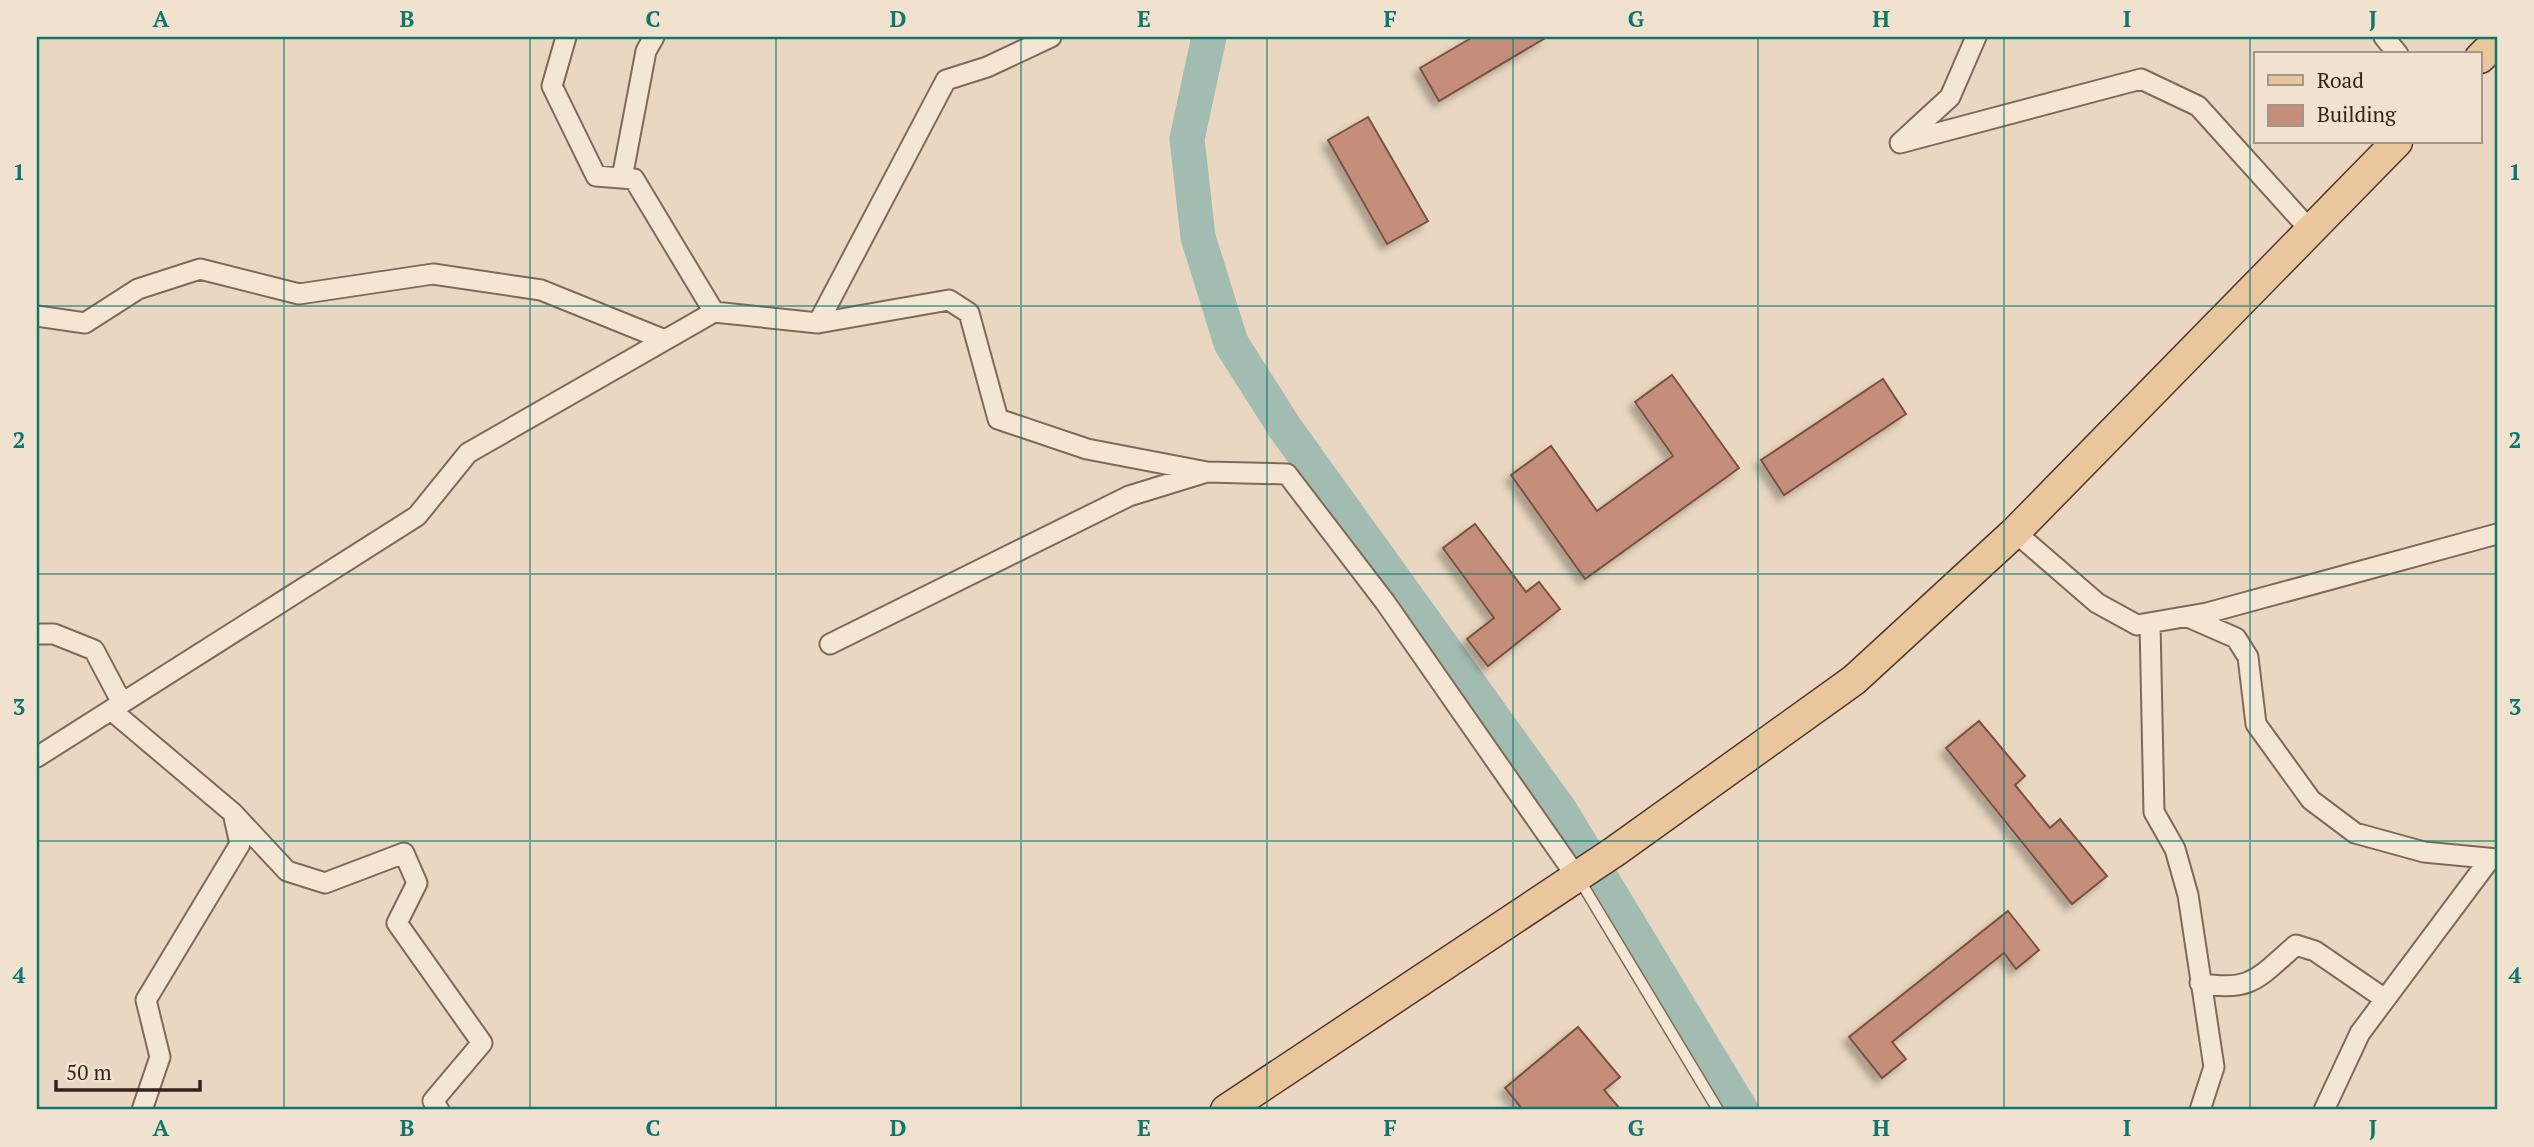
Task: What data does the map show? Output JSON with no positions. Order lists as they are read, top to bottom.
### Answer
{
  "legend": ["Road", "Building"],
  "scale_bar": "50 m",
  "grid": {
    "columns": [
      "A",
      "B",
      "C",
      "D",
      "E",
      "F",
      "G",
      "H",
      "I",
      "J"
    ],
    "rows": [
      "1",
      "2",
      "3",
      "4"
    ]
  }
}
